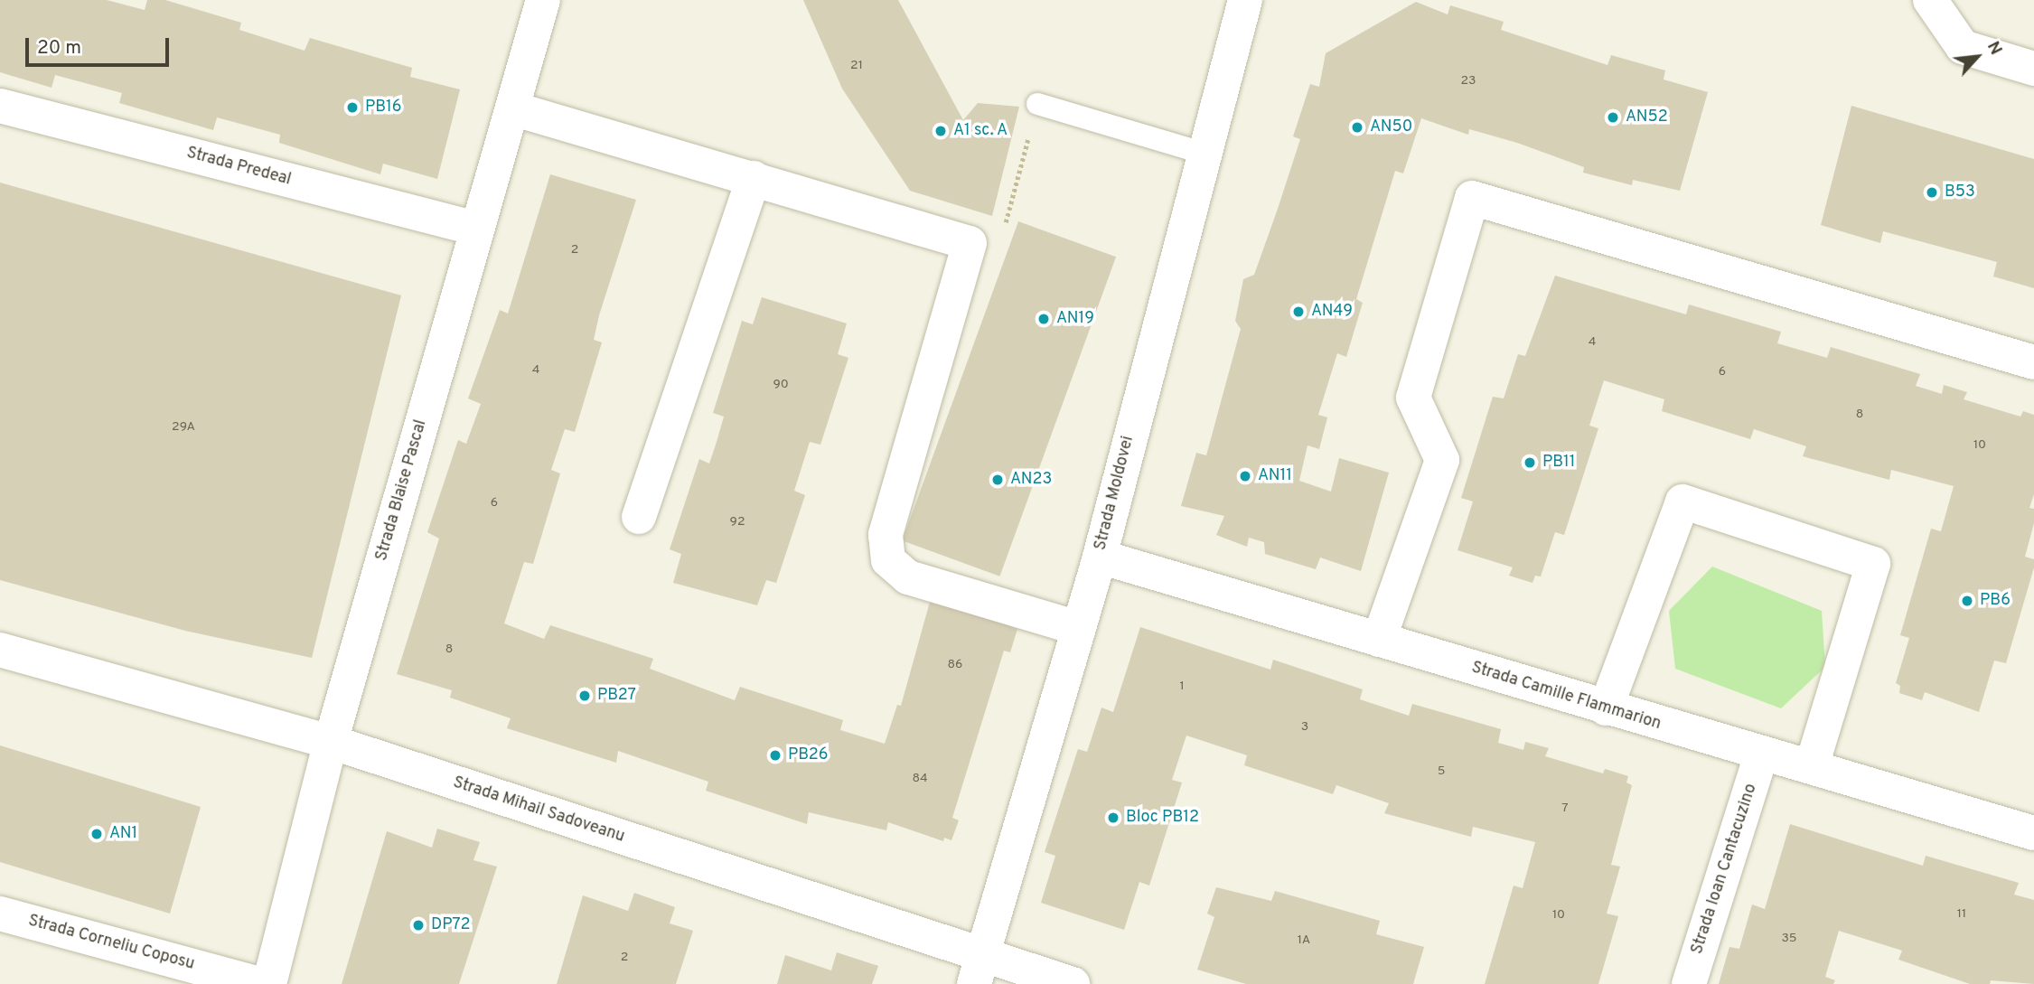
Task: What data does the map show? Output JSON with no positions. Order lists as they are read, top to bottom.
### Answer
{
  "streets": {
    "street": [
      "Strada Predeal",
      "Strada Blaise Pascal",
      "Strada Moldovei",
      "Strada Camille Flammarion",
      "Strada Mihail Sadoveanu",
      "Strada Ioan Cantacuzino",
      "Strada Corneliu Coposu"
    ]
  },
  "crossings": [
    ["Strada Predeal", "Strada Blaise Pascal"],
    ["Strada Blaise Pascal", "Strada Mihail Sadoveanu"],
    ["Strada Moldovei", "Strada Camille Flammarion"],
    ["Strada Moldovei", "Strada Mihail Sadoveanu"],
    ["Strada Camille Flammarion", "Strada Ioan Cantacuzino"]
  ],
  "places": [
    "PB16",
    "AN52",
    "AN50",
    "A1 sc. A",
    "B53",
    "AN49",
    "AN19",
    "PB11",
    "AN11",
    "AN23",
    "PB6",
    "PB27",
    "PB26",
    "Bloc PB12",
    "AN1",
    "DP72"
  ],
  "house_numbers": [
    "21",
    "23",
    "2",
    "4",
    "4",
    "6",
    "90",
    "8",
    "29A",
    "10",
    "6",
    "92",
    "8",
    "86",
    "1",
    "3",
    "5",
    "84",
    "7",
    "11",
    "10",
    "35",
    "1A",
    "2"
  ],
  "scale_bar": "20 m",
  "north": "top right"
}
